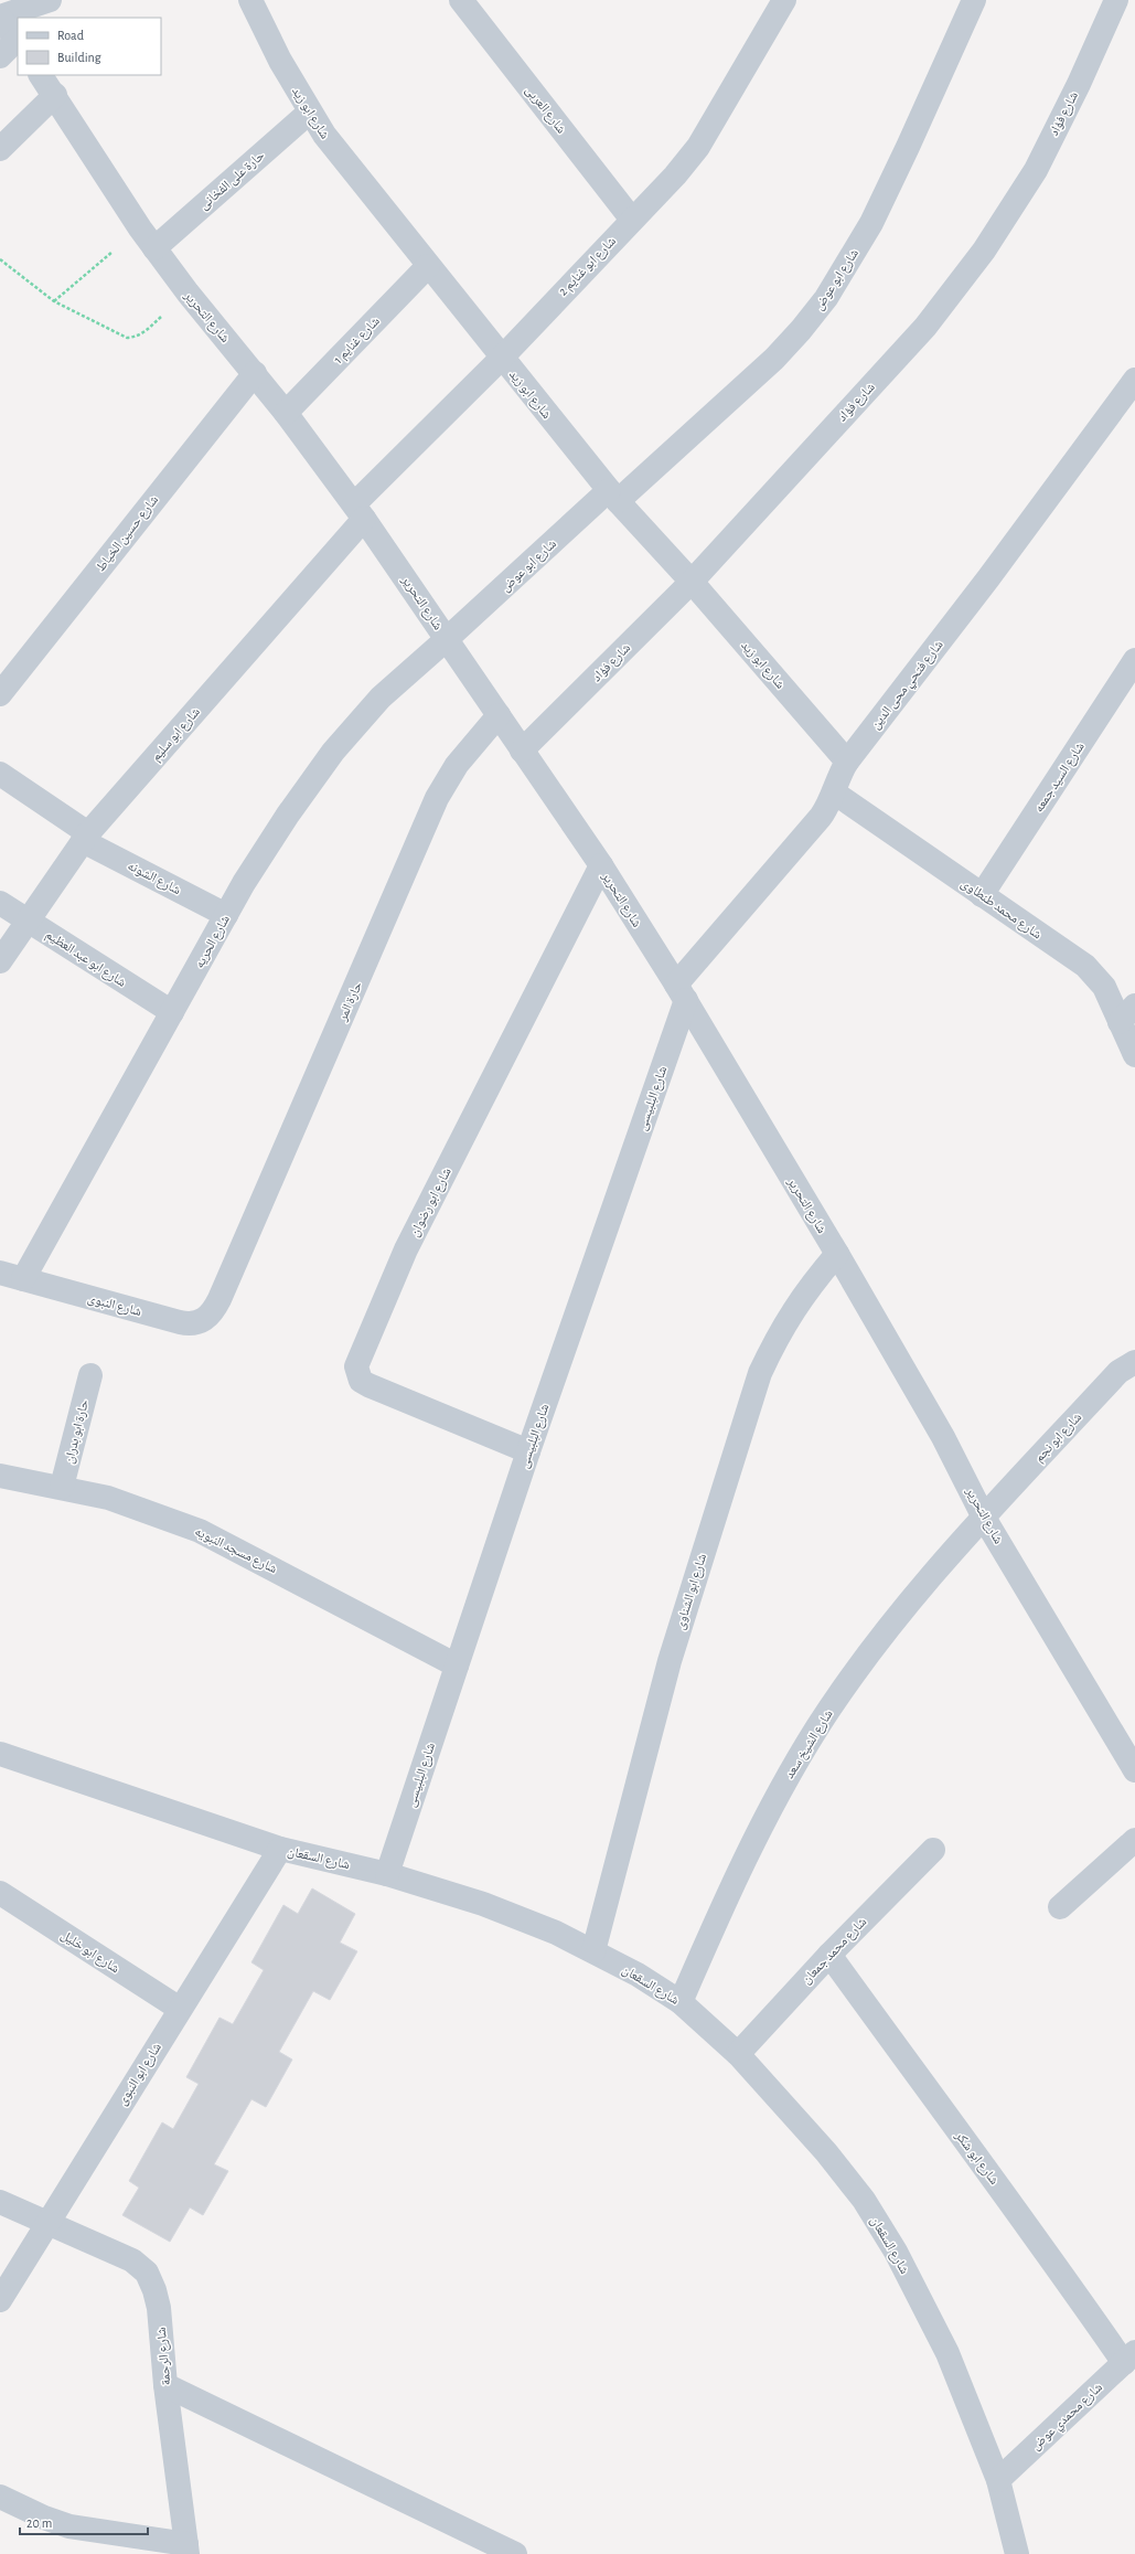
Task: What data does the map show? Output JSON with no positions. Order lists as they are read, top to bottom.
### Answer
{
  "streets": {
    "street": [
      "شارع العربى",
      "شارع ابو زيد",
      "شارع فؤاد",
      "حارة على الفخانى",
      "شارع ابو غنايم 2",
      "شارع ابو عوض",
      "شارع التحرير",
      "شارع غنايم 1",
      "شارع حسين الخياط",
      "شارع فتحي محى الدين",
      "شارع ابو سليم",
      "شارع السيد جمعه",
      "شارع الشونه",
      "شارع محمد طنطاوى",
      "شارع الحريه",
      "شارع ابو عبد العظيم",
      "حارة المر",
      "شارع البلبيسى",
      "شارع ابو رضوان",
      "شارع النبوى",
      "حارة ابو بدران",
      "شارع ابو نجم",
      "شارع مسجد النبويه",
      "شارع ابو الشناوى",
      "شارع الشيخ سعد",
      "شارع السقعان",
      "شارع محمد جمعان",
      "شارع ابو خليل",
      "شارع ابو النبوى",
      "شارع ابو شكر",
      "شارع الرحمة",
      "شارع محمدي عوض"
    ]
  },
  "crossings": [
    ["شارع العربى", "شارع ابو غنايم 2"],
    ["شارع ابو زيد", "شارع فؤاد"],
    ["شارع ابو زيد", "حارة على الفخانى"],
    ["شارع ابو زيد", "شارع ابو غنايم 2"],
    ["شارع ابو زيد", "شارع ابو عوض"],
    ["شارع ابو زيد", "شارع غنايم 1"],
    ["شارع ابو زيد", "شارع فتحي محى الدين"],
    ["شارع فؤاد", "شارع التحرير"],
    ["حارة على الفخانى", "شارع التحرير"],
    ["شارع ابو غنايم 2", "شارع التحرير"],
    ["شارع ابو غنايم 2", "شارع ابو سليم"],
    ["شارع ابو عوض", "شارع التحرير"],
    ["شارع ابو عوض", "شارع الحريه"],
    ["شارع التحرير", "شارع غنايم 1"],
    ["شارع التحرير", "شارع حسين الخياط"],
    ["شارع التحرير", "شارع فتحي محى الدين"],
    ["شارع التحرير", "شارع ابو سليم"],
    ["شارع التحرير", "شارع الحريه"],
    ["شارع التحرير", "حارة المر"],
    ["شارع التحرير", "شارع البلبيسى"],
    ["شارع التحرير", "شارع ابو رضوان"],
    ["شارع التحرير", "شارع ابو نجم"],
    ["شارع التحرير", "شارع ابو الشناوى"],
    ["شارع التحرير", "شارع الشيخ سعد"],
    ["شارع فتحي محى الدين", "شارع محمد طنطاوى"],
    ["شارع فتحي محى الدين", "شارع البلبيسى"],
    ["شارع ابو سليم", "شارع الشونه"],
    ["شارع ابو سليم", "شارع ابو عبد العظيم"],
    ["شارع السيد جمعه", "شارع محمد طنطاوى"],
    ["شارع الشونه", "شارع الحريه"],
    ["شارع الحريه", "شارع ابو عبد العظيم"],
    ["شارع الحريه", "شارع النبوى"],
    ["حارة المر", "شارع النبوى"],
    ["شارع البلبيسى", "شارع ابو رضوان"],
    ["شارع البلبيسى", "شارع مسجد النبويه"],
    ["شارع البلبيسى", "شارع السقعان"],
    ["حارة ابو بدران", "شارع مسجد النبويه"],
    ["شارع ابو نجم", "شارع الشيخ سعد"],
    ["شارع ابو الشناوى", "شارع السقعان"],
    ["شارع الشيخ سعد", "شارع السقعان"],
    ["شارع السقعان", "شارع محمد جمعان"],
    ["شارع السقعان", "شارع ابو النبوى"],
    ["شارع السقعان", "شارع محمدي عوض"],
    ["شارع محمد جمعان", "شارع ابو شكر"],
    ["شارع ابو خليل", "شارع ابو النبوى"],
    ["شارع ابو النبوى", "شارع الرحمة"],
    ["شارع ابو شكر", "شارع محمدي عوض"]
  ],
  "legend": ["Road", "Building"],
  "scale_bar": "20 m"
}
